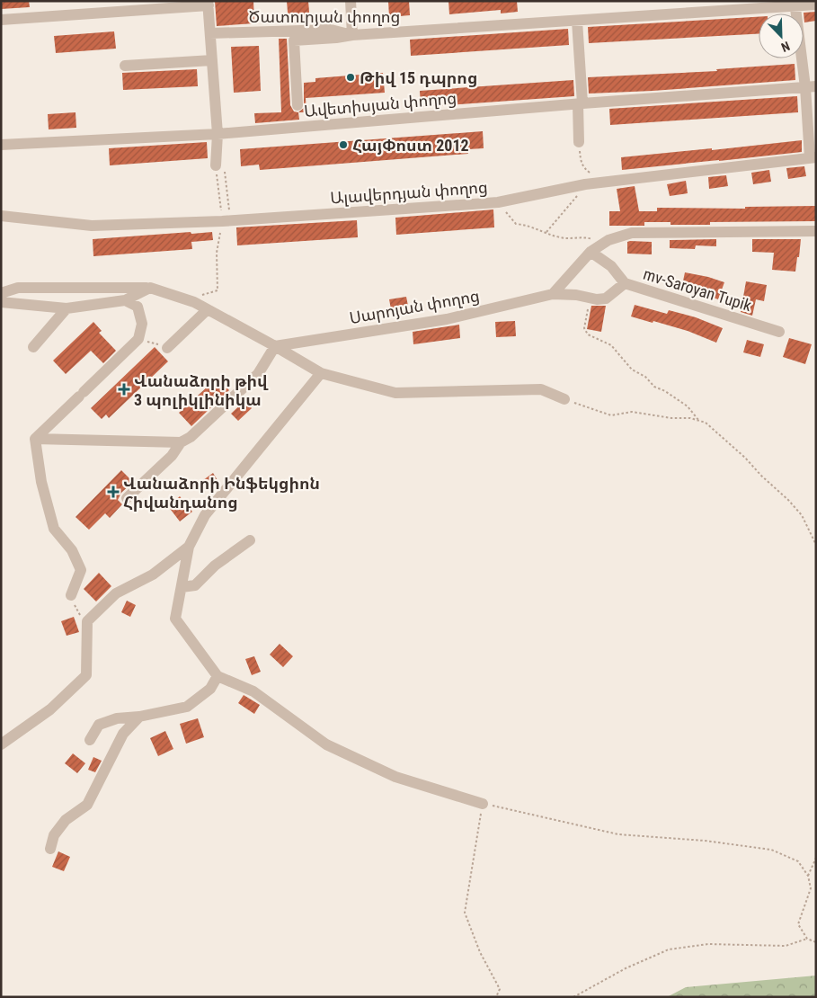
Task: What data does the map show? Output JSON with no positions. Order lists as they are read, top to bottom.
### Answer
{
  "streets": {
    "street": [
      "Ծատուրյան փողոց",
      "Ավետիսյան փողոց",
      "Ալավերդյան փողոց",
      "mv-Saroyan Tupik",
      "Սարոյան փողոց"
    ]
  },
  "crossings": [
    ["mv-Saroyan Tupik", "Սարոյան փողոց"]
  ],
  "places": {
    "other": ["Թիվ 15 դպրոց", "ՀայՓոստ 2012"],
    "health": ["Վանաձորի թիվ 3 պոլիկլինիկա", "Վանաձորի Ինֆեկցիոն Հիվանդանոց"]
  },
  "north": "bottom right"
}
